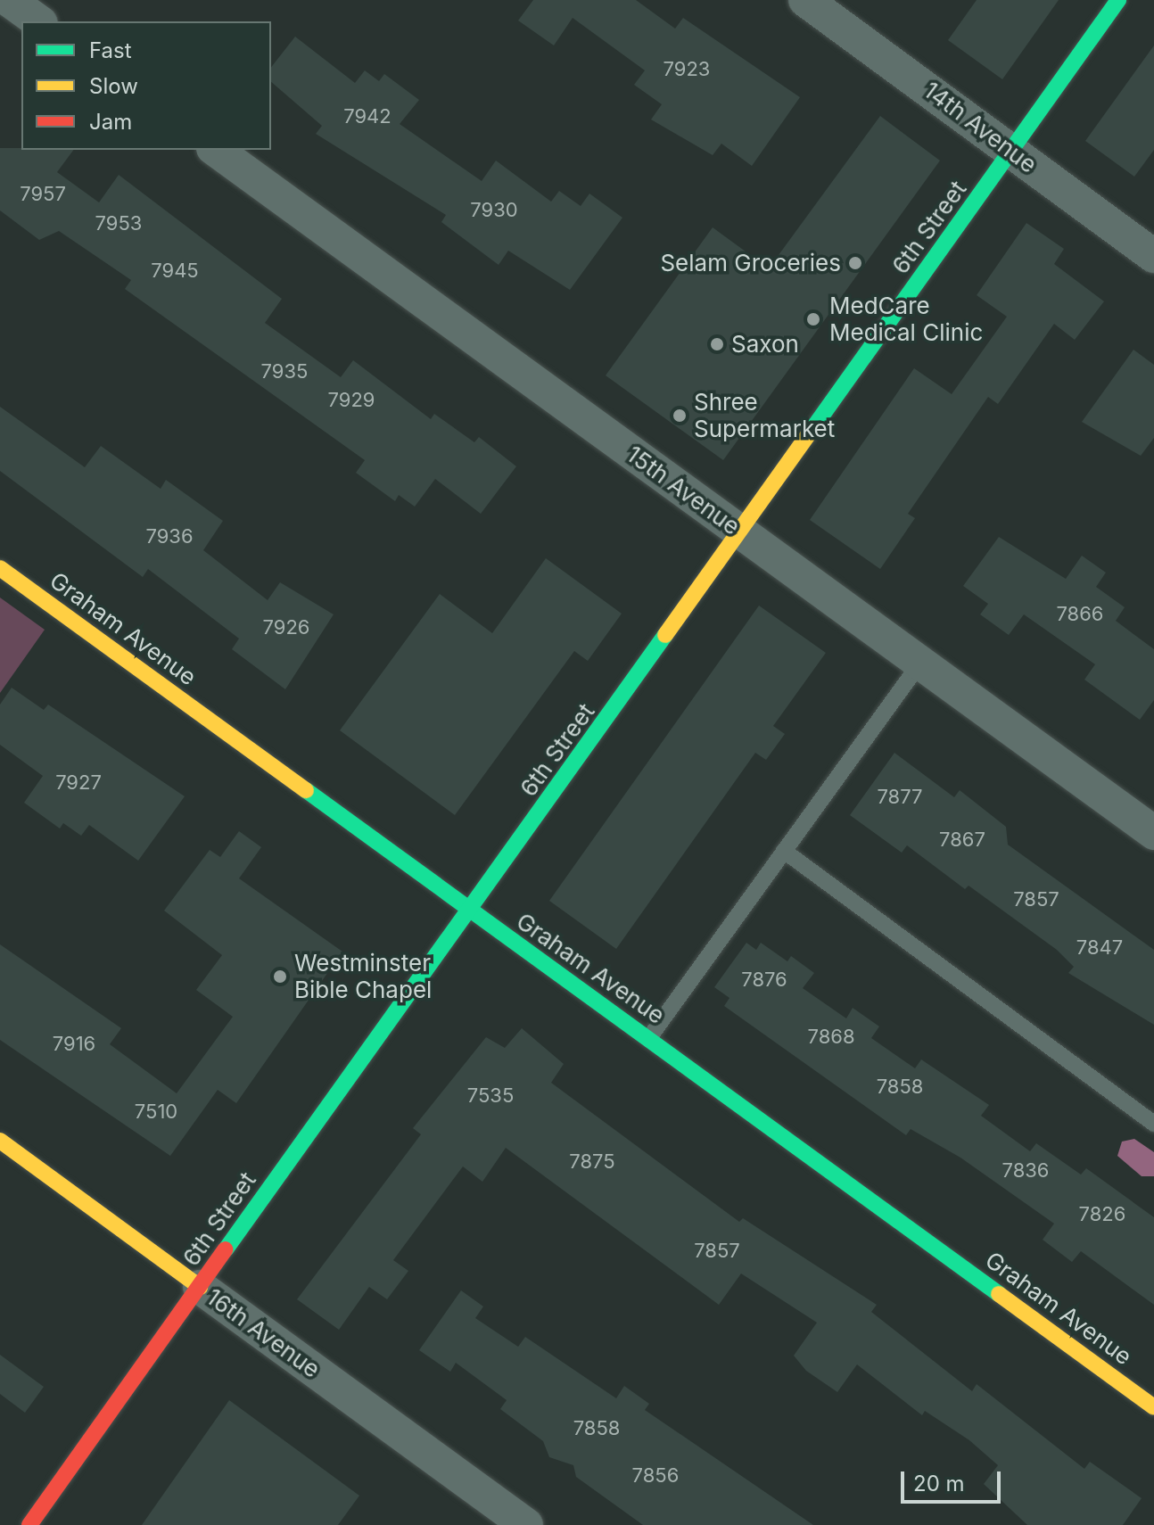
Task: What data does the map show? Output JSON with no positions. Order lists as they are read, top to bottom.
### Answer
{
  "streets": {
    "street": [
      "14th Avenue",
      "6th Street",
      "15th Avenue",
      "Graham Avenue",
      "16th Avenue"
    ]
  },
  "crossings": [
    ["14th Avenue", "6th Street"],
    ["6th Street", "15th Avenue"],
    ["6th Street", "Graham Avenue"],
    ["6th Street", "16th Avenue"]
  ],
  "places": [
    "Selam Groceries",
    "MedCare Medical Clinic",
    "Saxon",
    "Shree Supermarket",
    "Westminster Bible Chapel"
  ],
  "house_numbers": [
    "7923",
    "7942",
    "7957",
    "7930",
    "7953",
    "7945",
    "7935",
    "7929",
    "7936",
    "7866",
    "7926",
    "7927",
    "7877",
    "7867",
    "7857",
    "7847",
    "7876",
    "7868",
    "7916",
    "7858",
    "7535",
    "7510",
    "7875",
    "7836",
    "7826",
    "7857",
    "7858",
    "7856"
  ],
  "legend": ["Fast", "Slow", "Jam"],
  "scale_bar": "20 m"
}
